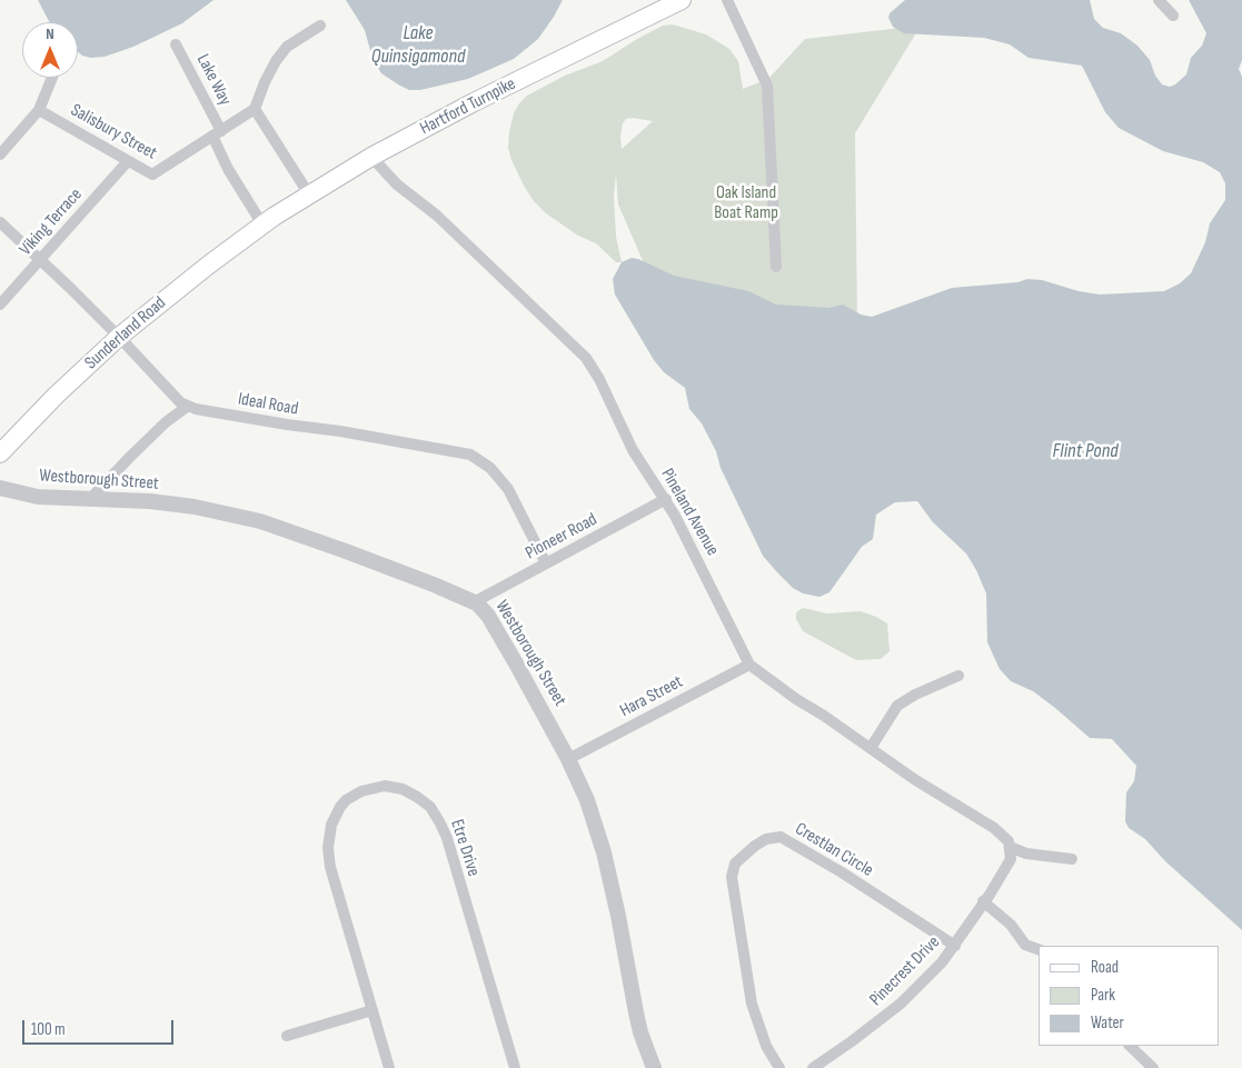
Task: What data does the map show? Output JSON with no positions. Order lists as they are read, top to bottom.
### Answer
{
  "streets": {
    "main road": ["Hartford Turnpike", "Sunderland Road"],
    "street": [
      "Lake Way",
      "Salisbury Street",
      "Viking Terrace",
      "Ideal Road",
      "Westborough Street",
      "Pineland Avenue",
      "Pioneer Road",
      "Hara Street",
      "Etre Drive",
      "Crestlan Circle",
      "Pinecrest Drive"
    ]
  },
  "crossings": [
    ["Lake Way", "Hartford Turnpike"],
    ["Lake Way", "Salisbury Street"],
    ["Lake Way", "Sunderland Road"],
    ["Hartford Turnpike", "Sunderland Road"],
    ["Hartford Turnpike", "Pineland Avenue"],
    ["Salisbury Street", "Viking Terrace"],
    ["Ideal Road", "Pioneer Road"],
    ["Westborough Street", "Pioneer Road"],
    ["Westborough Street", "Hara Street"],
    ["Pineland Avenue", "Pioneer Road"],
    ["Pineland Avenue", "Hara Street"],
    ["Pineland Avenue", "Pinecrest Drive"],
    ["Crestlan Circle", "Pinecrest Drive"]
  ],
  "water": ["Lake Quinsigamond", "Flint Pond"],
  "parks": ["Oak Island Boat Ramp"],
  "legend": ["Road", "Park", "Water"],
  "scale_bar": "100 m",
  "north": "top"
}
